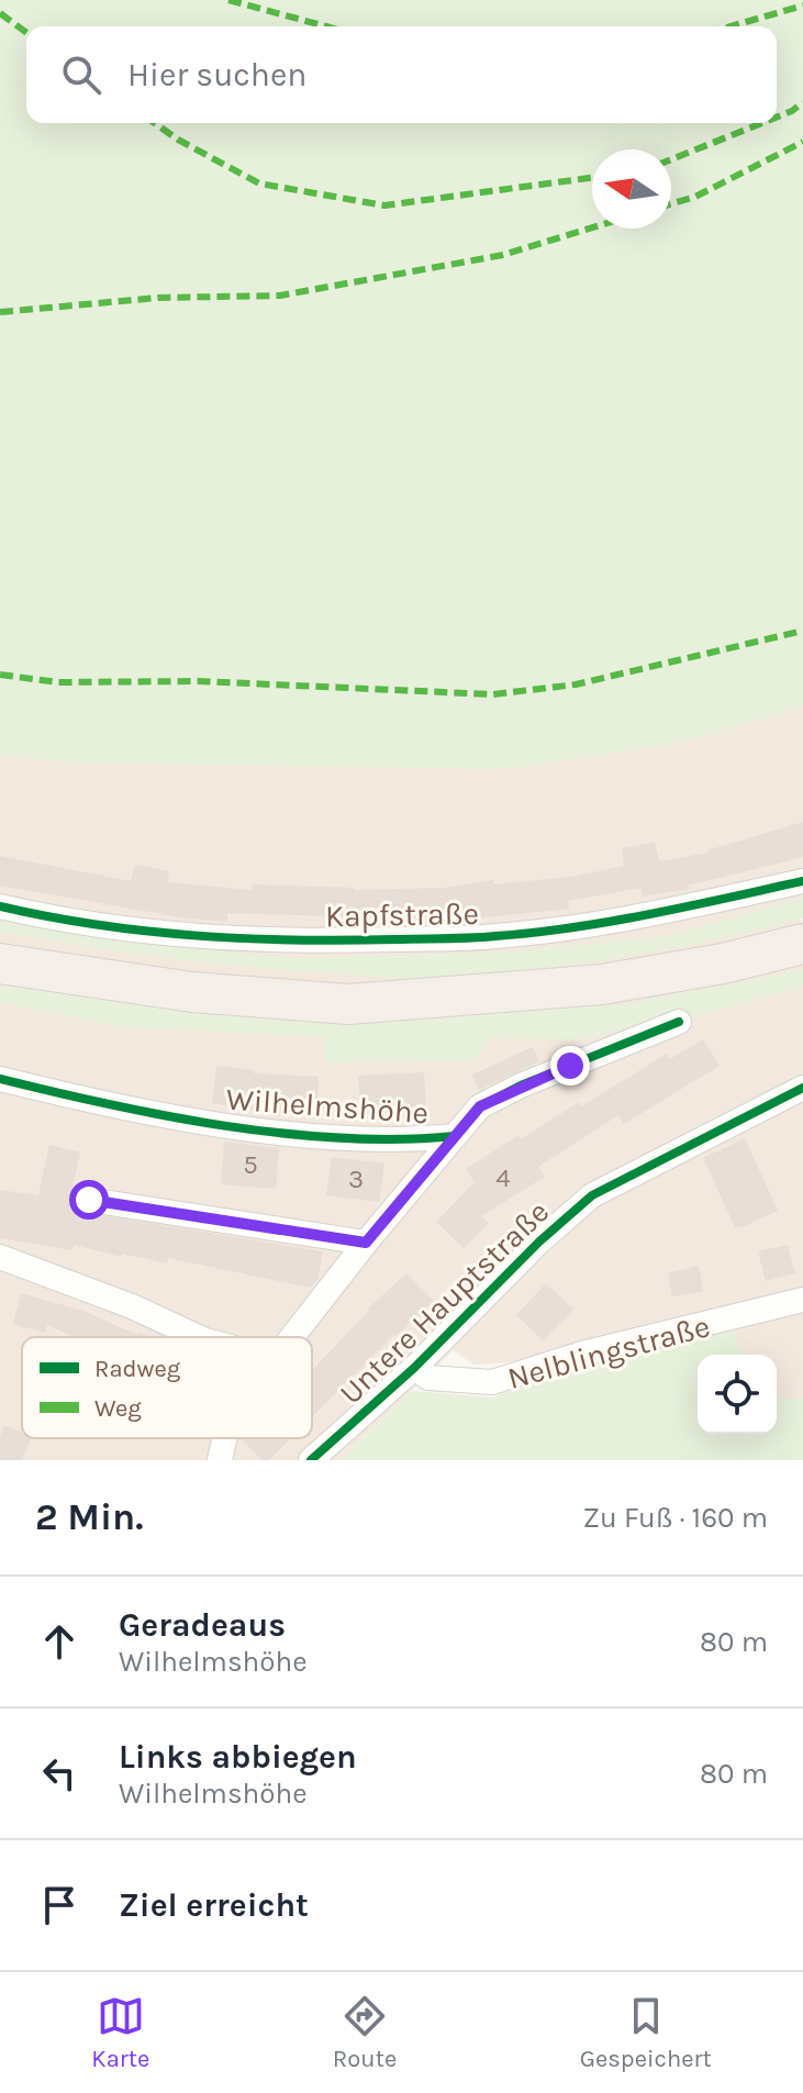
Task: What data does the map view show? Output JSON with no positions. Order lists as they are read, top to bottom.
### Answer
{
  "streets": {
    "street": [
      "Kapfstraße",
      "Wilhelmshöhe",
      "Untere Hauptstraße",
      "Nelblingstraße"
    ]
  },
  "crossings": [
    ["Untere Hauptstraße", "Nelblingstraße"]
  ],
  "house_numbers": ["5", "4", "3"],
  "legend": ["Radweg", "Weg"],
  "north": "left",
  "page": {
    "search": "Hier suchen",
    "heading": ["2 Min.", "Zu Fuß · 160 m"],
    "list": [
      ["Geradeaus", "Wilhelmshöhe", "80 m"],
      ["Links abbiegen", "Wilhelmshöhe", "80 m"],
      "Ziel erreicht"
    ],
    "nav": ["Karte", "Route", "Gespeichert"]
  }
}
